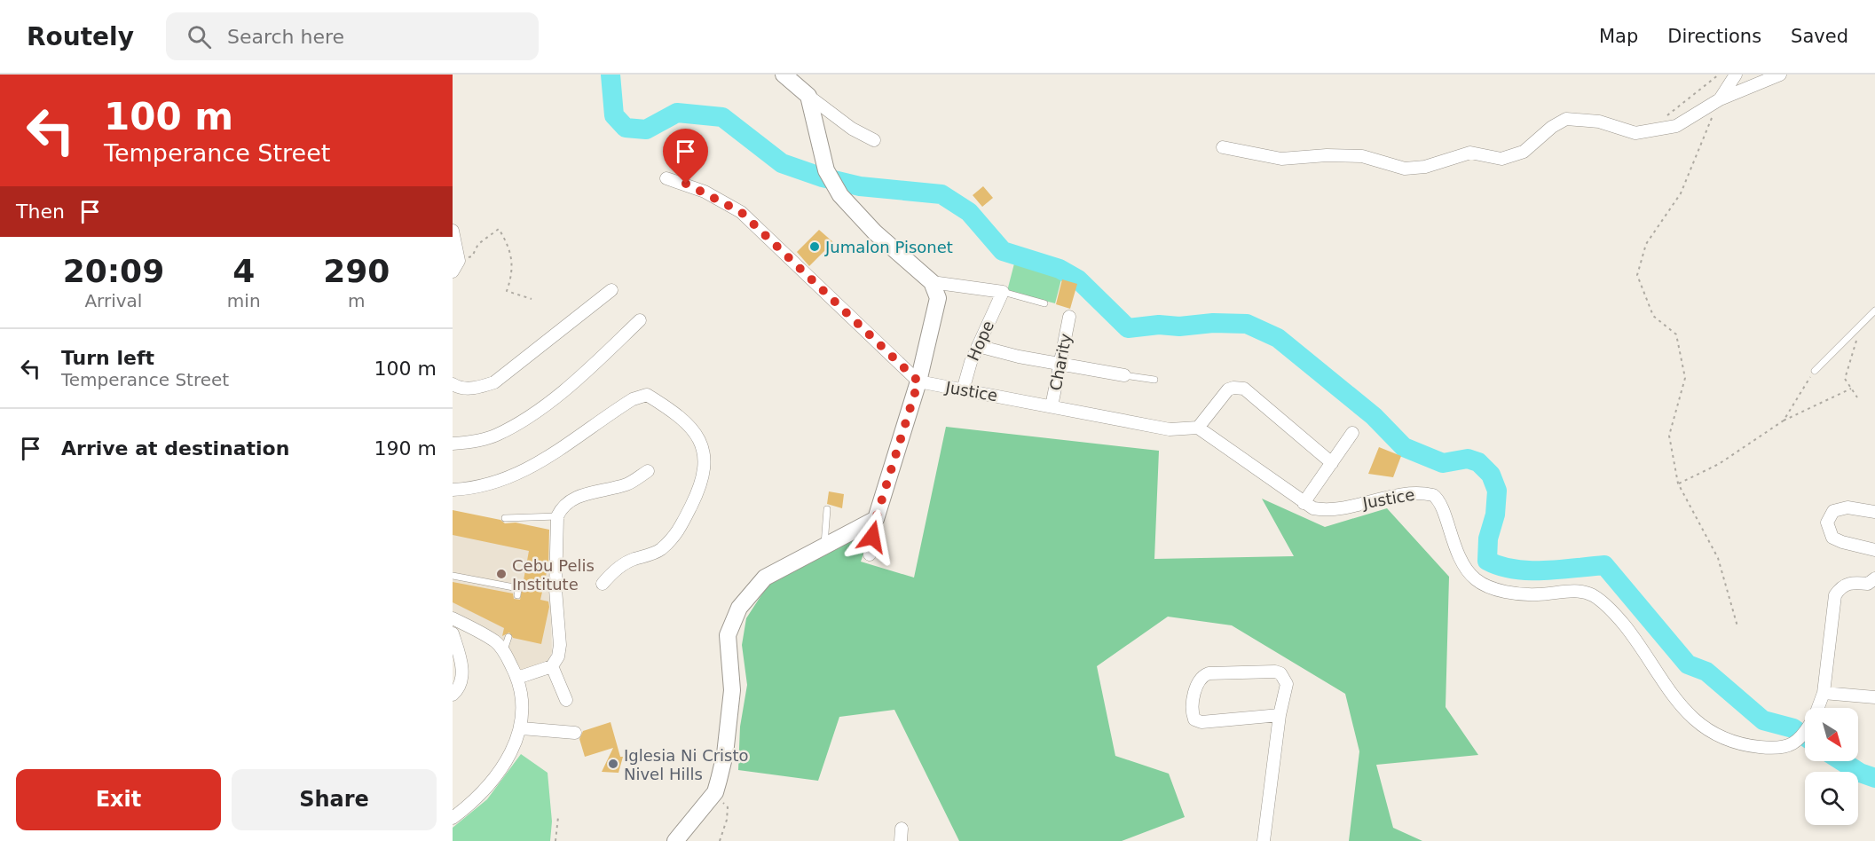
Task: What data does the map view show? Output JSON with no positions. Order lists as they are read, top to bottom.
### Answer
{
  "streets": {
    "street": ["Hope", "Charity", "Justice"]
  },
  "crossings": [
    ["Hope", "Justice"],
    ["Charity", "Justice"]
  ],
  "places": ["Jumalon Pisonet", "Cebu Pelis Institute", "Iglesia Ni Cristo Nivel Hills"],
  "north": "bottom right",
  "page": {
    "header": "Routely",
    "search": "Search here",
    "nav": ["Map", "Directions", "Saved"],
    "turn": ["100 m", "Temperance Street"],
    "then": "Then",
    "eta": [
      "20:09",
      "Arrival",
      "4",
      "min",
      "290",
      "m"
    ],
    "list": [
      {
        "name": "Turn left",
        "note": "Temperance Street",
        "value": "100 m"
      },
      {
        "name": "Arrive at destination",
        "value": "190 m"
      }
    ],
    "buttons": ["Exit", "Share"]
  }
}
